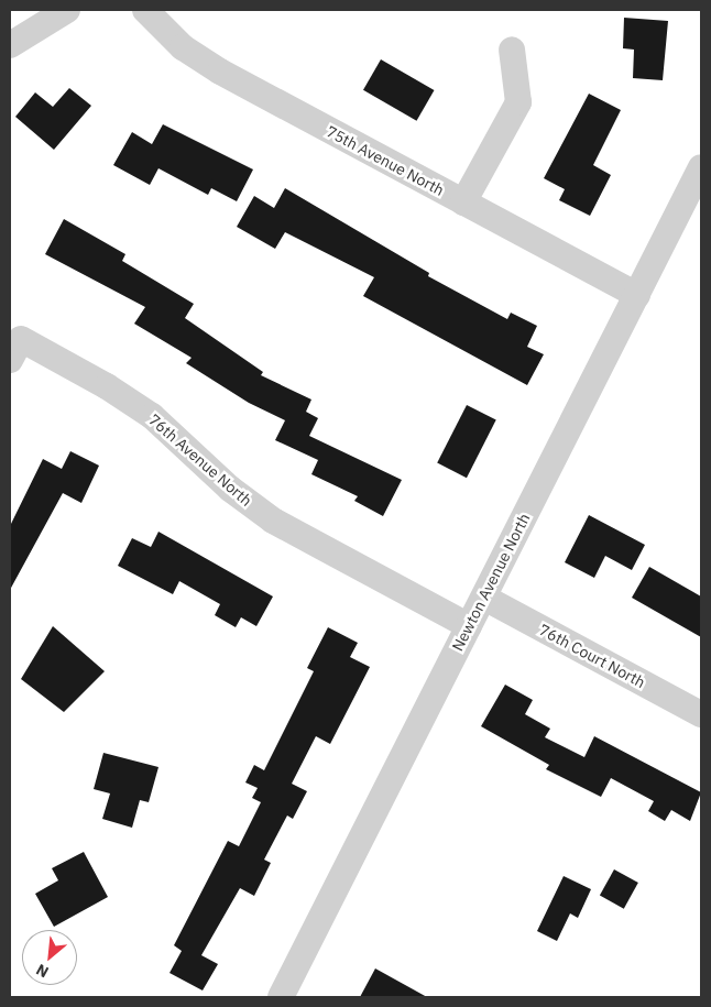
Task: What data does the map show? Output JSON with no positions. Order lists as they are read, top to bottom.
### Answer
{
  "streets": {
    "street": [
      "75th Avenue North",
      "76th Avenue North",
      "Newton Avenue North",
      "76th Court North"
    ]
  },
  "crossings": [
    ["75th Avenue North", "Newton Avenue North"],
    ["76th Avenue North", "Newton Avenue North"],
    ["Newton Avenue North", "76th Court North"]
  ],
  "north": "bottom left"
}
